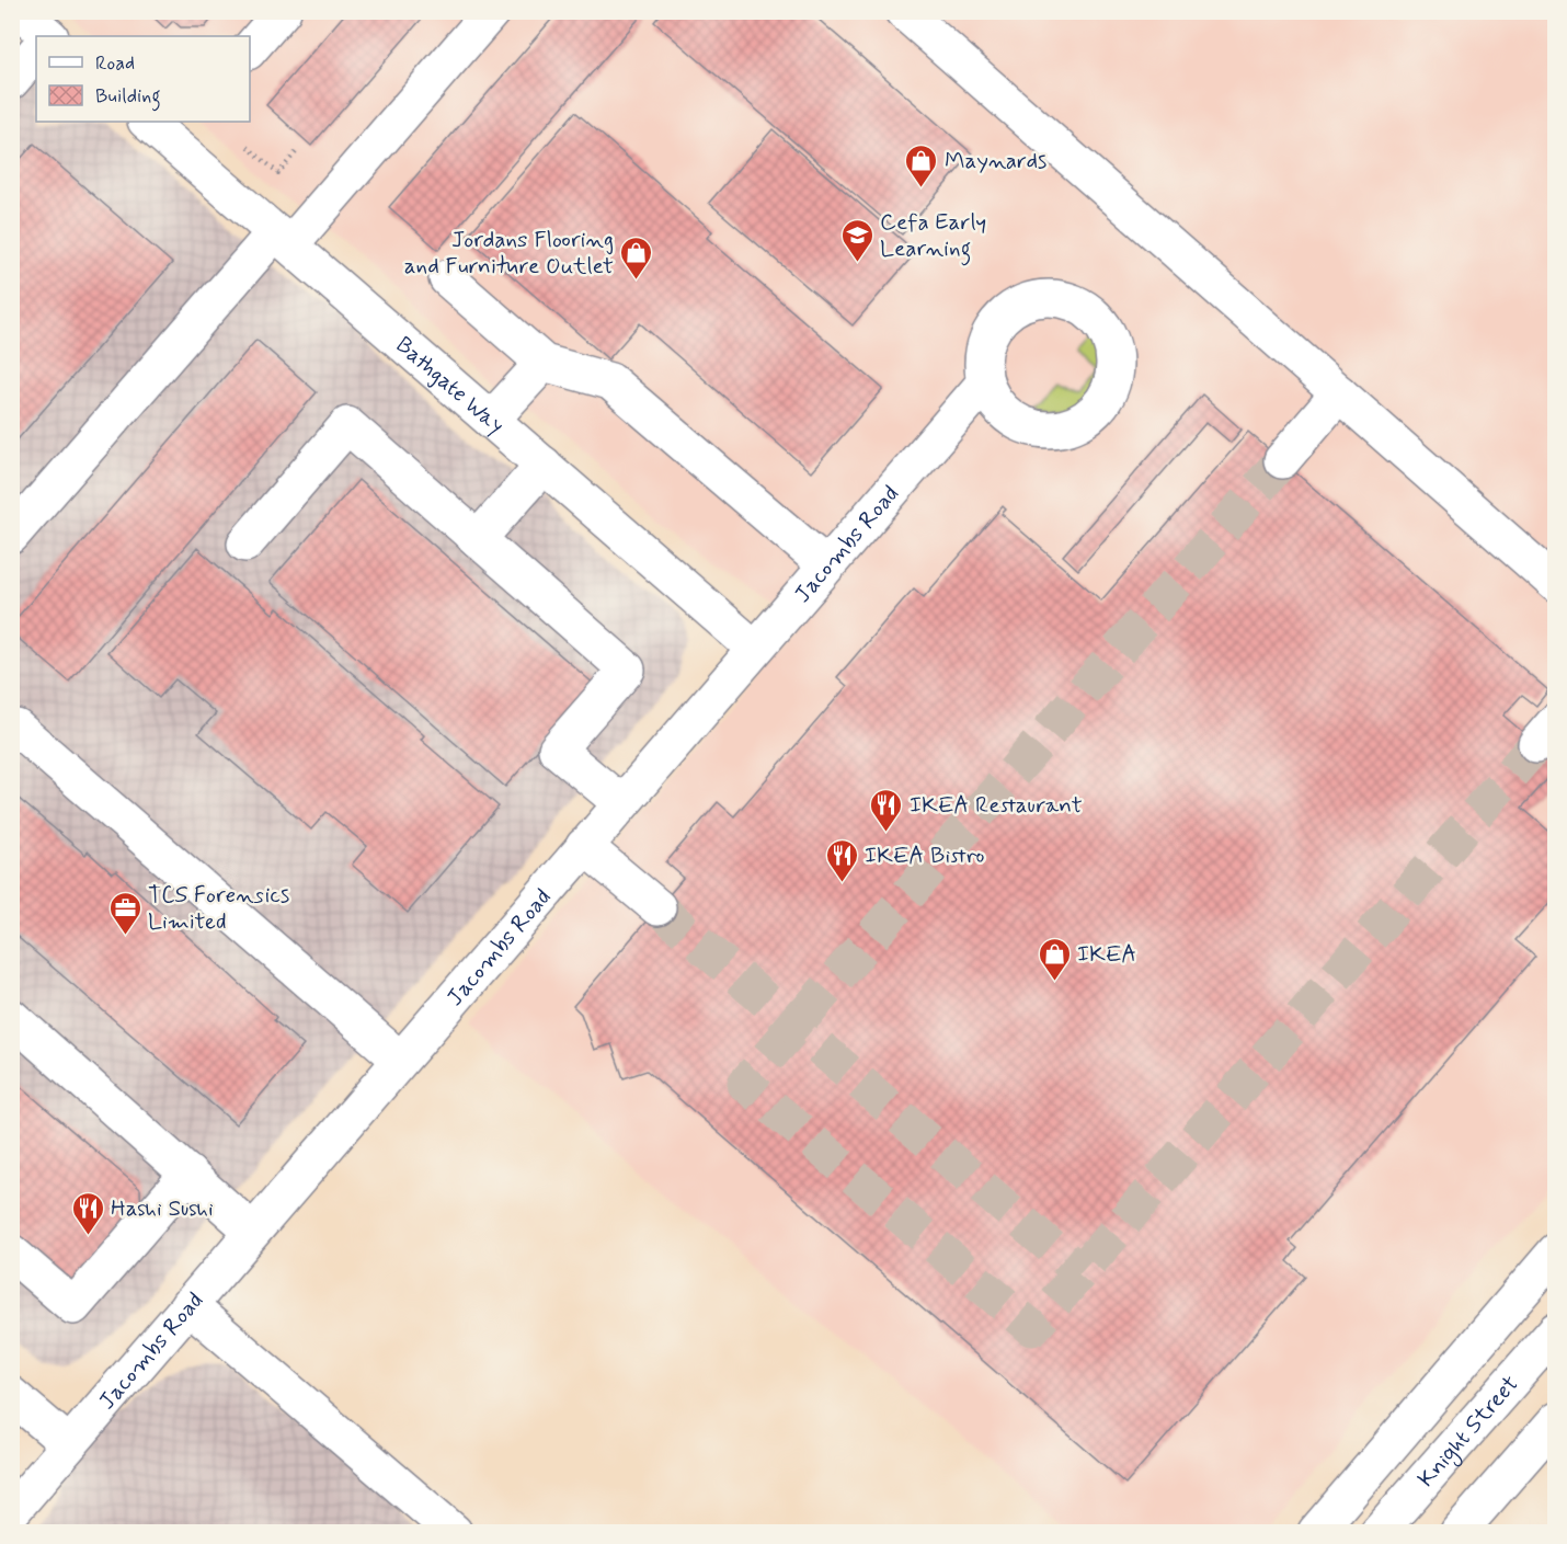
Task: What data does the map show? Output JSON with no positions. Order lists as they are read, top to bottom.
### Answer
{
  "streets": {
    "main road": ["Bathgate Way", "Jacombs Road", "Knight Street"]
  },
  "crossings": [
    ["Bathgate Way", "Jacombs Road"]
  ],
  "places": {
    "shop": ["Maynards", "Jordans Flooring and Furniture Outlet", "IKEA"],
    "school or university": ["Cefa Early Learning"],
    "restaurant": ["IKEA Restaurant", "IKEA Bistro", "Hashi Sushi"],
    "office": ["TCS Forensics Limited"]
  },
  "legend": ["Road", "Building"]
}
